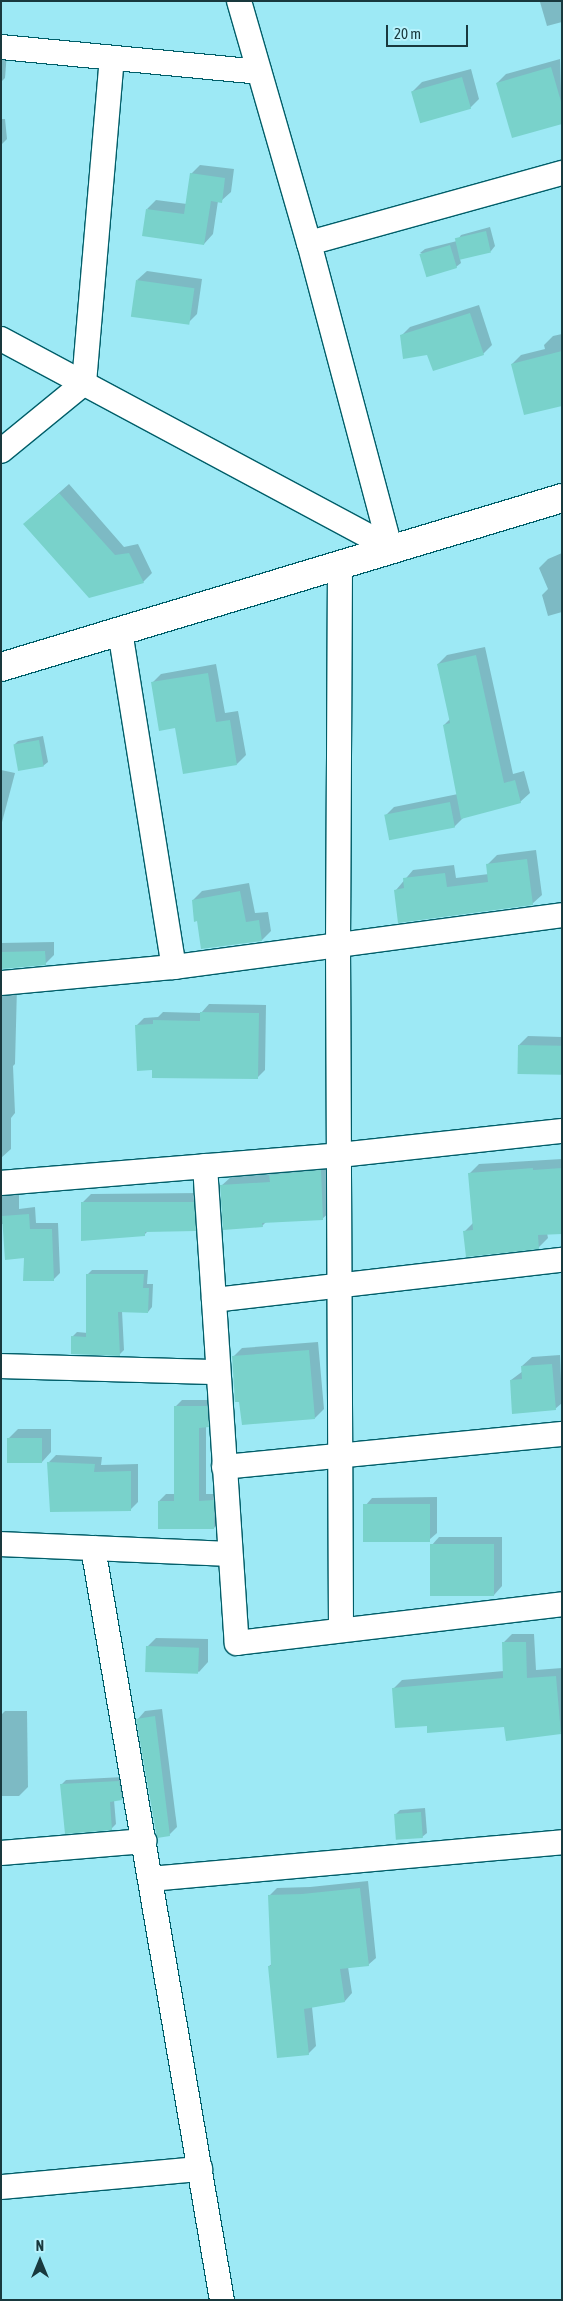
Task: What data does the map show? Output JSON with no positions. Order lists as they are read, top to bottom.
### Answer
{
  "scale_bar": "20 m",
  "north": "top"
}
